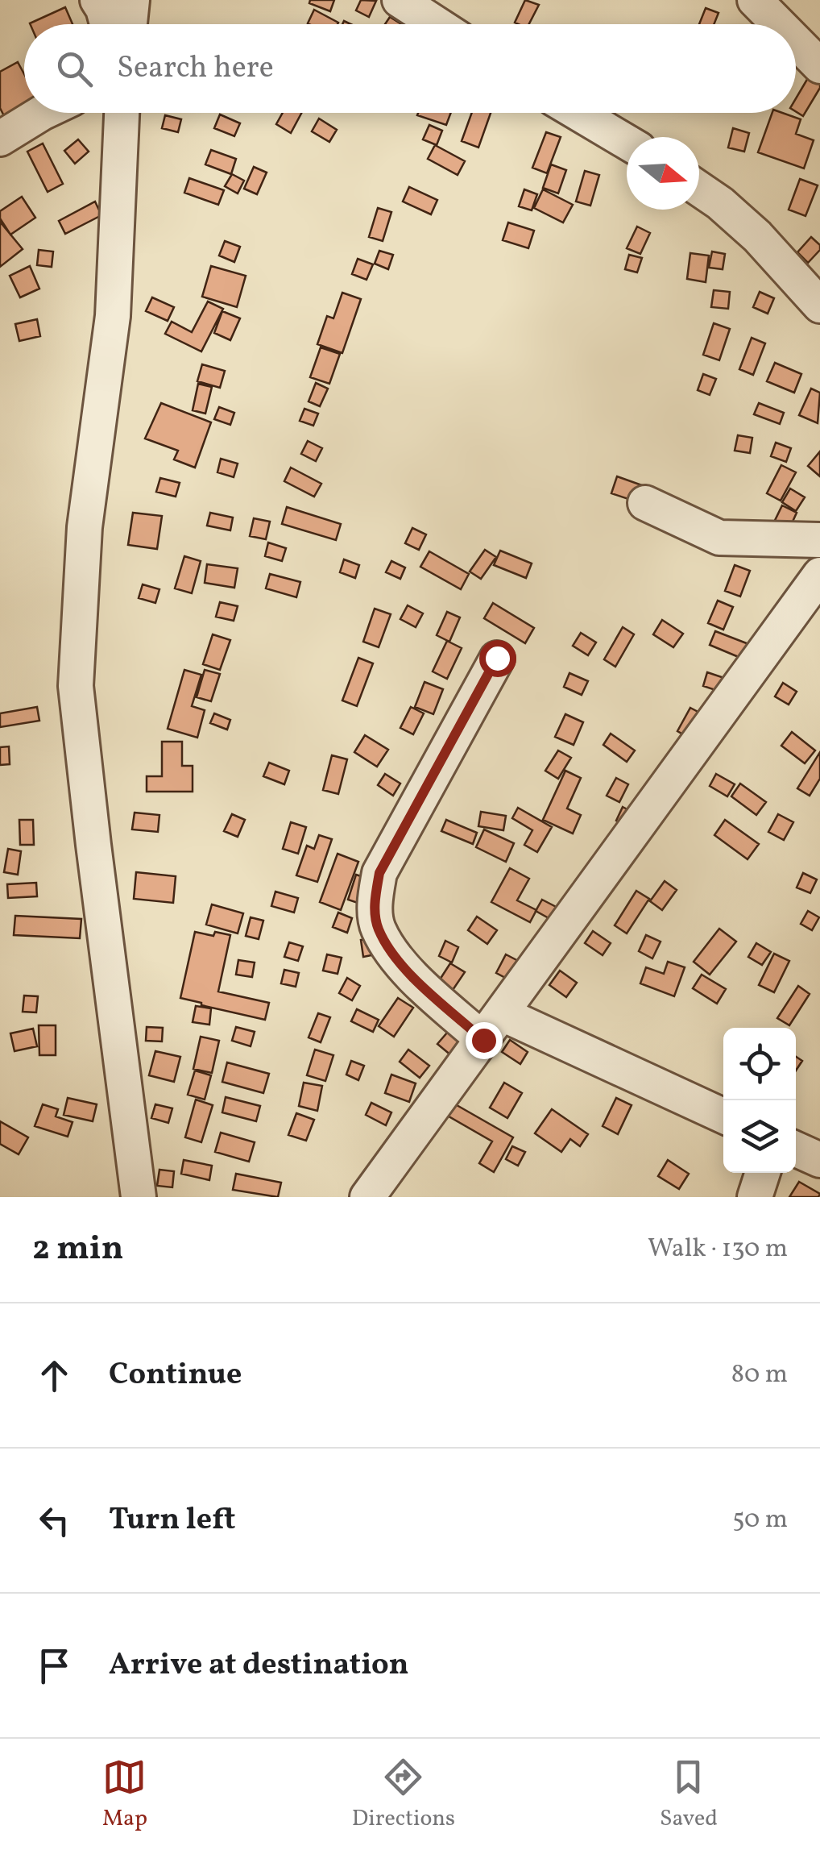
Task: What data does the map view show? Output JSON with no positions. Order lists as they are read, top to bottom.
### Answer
{
  "north": "right",
  "page": {
    "search": "Search here",
    "heading": ["2 min", "Walk · 130 m"],
    "list": [
      ["Continue", "80 m"],
      ["Turn left", "50 m"],
      "Arrive at destination"
    ],
    "nav": ["Map", "Directions", "Saved"]
  }
}
